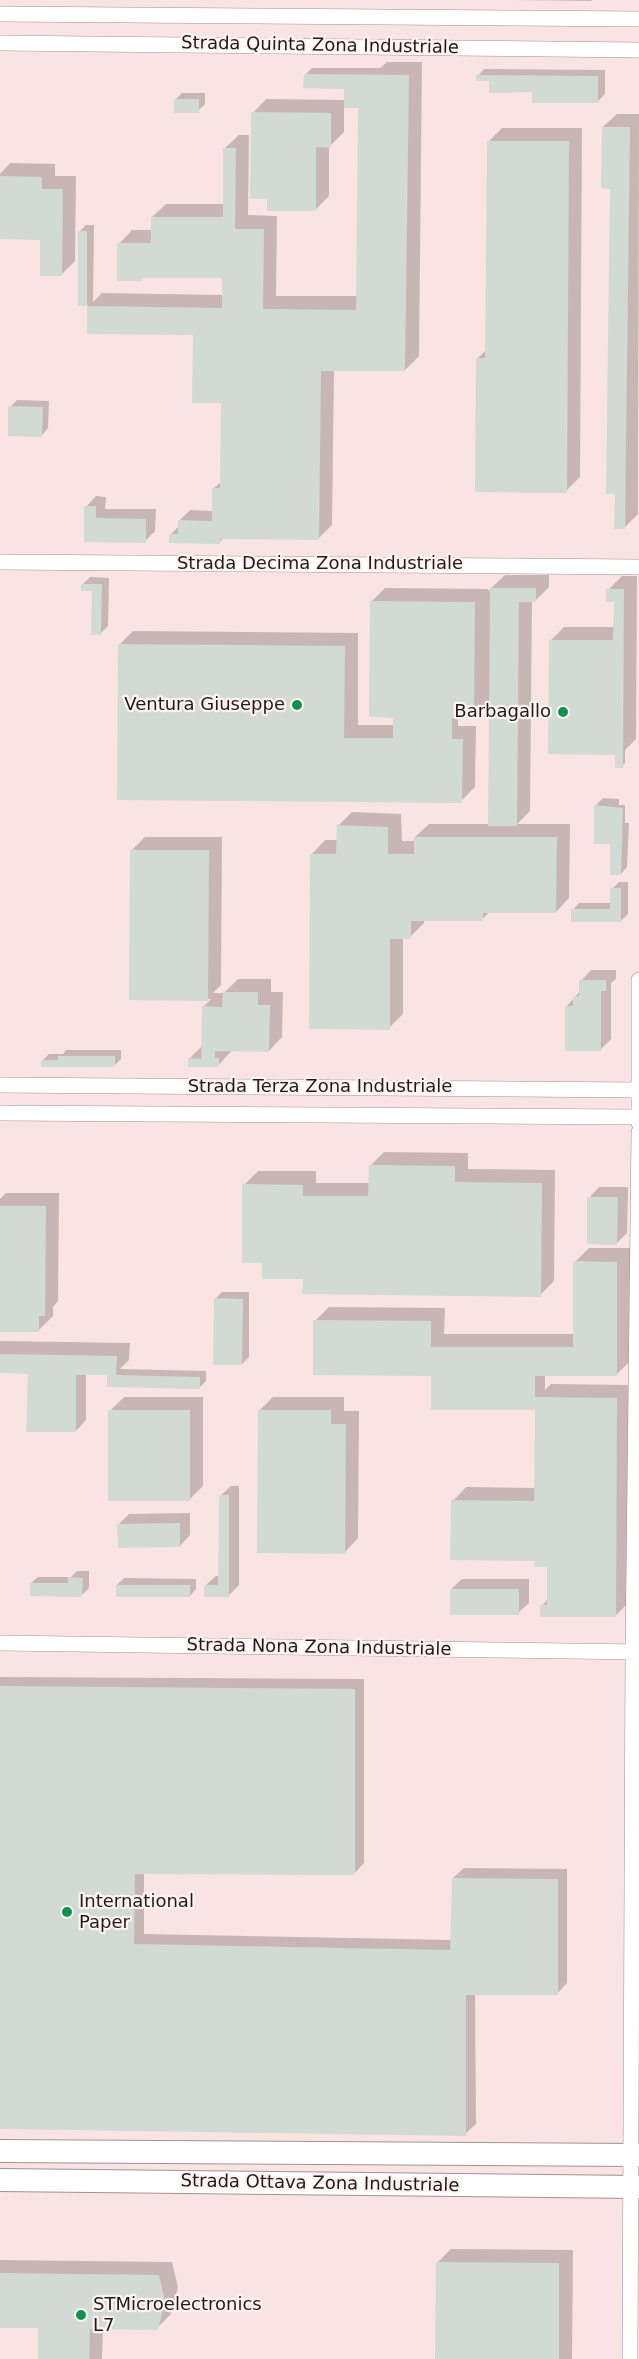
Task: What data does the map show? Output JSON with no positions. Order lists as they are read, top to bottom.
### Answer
{
  "streets": {
    "main road": ["Strada Ottava Zona Industriale"],
    "street": [
      "Strada Quinta Zona Industriale",
      "Strada Decima Zona Industriale",
      "Strada Terza Zona Industriale",
      "Strada Nona Zona Industriale"
    ]
  },
  "places": [
    "Ventura Giuseppe",
    "Barbagallo",
    "International Paper",
    "STMicroelectronics L7"
  ]
}
